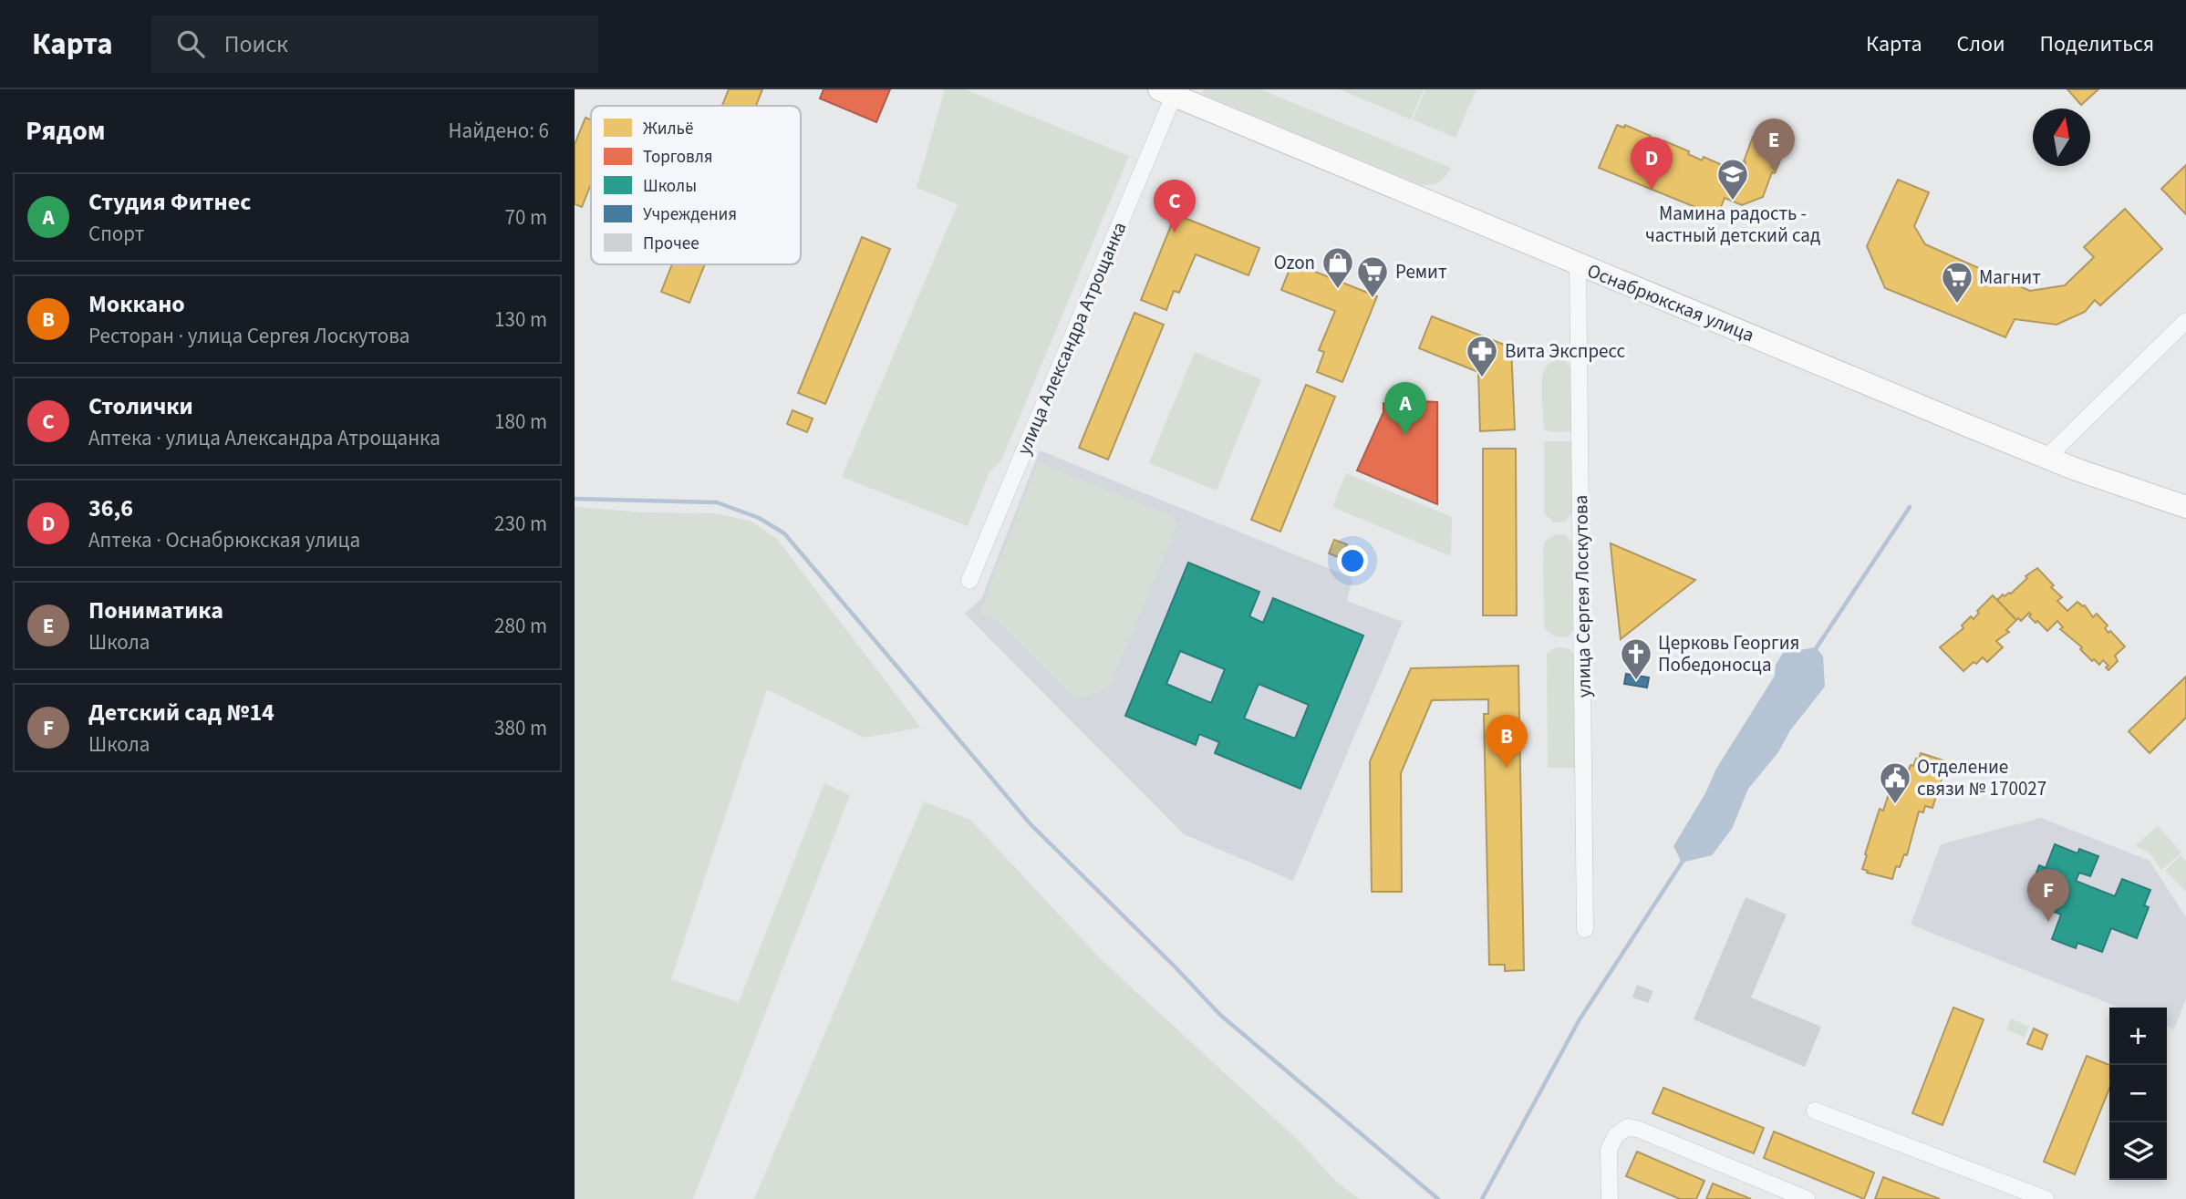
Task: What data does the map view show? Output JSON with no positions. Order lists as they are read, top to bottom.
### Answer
{
  "streets": {
    "street": ["Оснабрюкская улица", "улица Александра Атрощанка", "улица Сергея Лоскутова"]
  },
  "crossings": [
    ["Оснабрюкская улица", "улица Александра Атрощанка"],
    ["Оснабрюкская улица", "улица Сергея Лоскутова"]
  ],
  "places": {
    "school or university": ["Мамина радость - частный детский сад"],
    "shop": ["Ozon"],
    "supermarket": ["Ремит", "Магнит"],
    "pharmacy": ["Вита Экспресс"],
    "church": ["Церковь Георгия Победоносца"],
    "public building": ["Отделение связи № 170027"]
  },
  "legend": [
    "Жильё",
    "Торговля",
    "Школы",
    "Учреждения",
    "Прочее"
  ],
  "north": "top",
  "page": {
    "header": "Карта",
    "search": "Поиск",
    "nav": ["Карта", "Слои", "Поделиться"],
    "heading": ["Рядом", "Найдено: 6"],
    "pins": [
      "E",
      "D",
      "C",
      "A",
      "B",
      "F"
    ],
    "list": [
      {
        "mark": "A",
        "name": "Студия Фитнес",
        "note": "Спорт",
        "value": "70 m"
      },
      {
        "mark": "B",
        "name": "Моккано",
        "note": "Ресторан · улица Сергея Лоскутова",
        "value": "130 m"
      },
      {
        "mark": "C",
        "name": "Столички",
        "note": "Аптека · улица Александра Атрощанка",
        "value": "180 m"
      },
      {
        "mark": "D",
        "name": "36,6",
        "note": "Аптека · Оснабрюкская улица",
        "value": "230 m"
      },
      {
        "mark": "E",
        "name": "Пониматика",
        "note": "Школа",
        "value": "280 m"
      },
      {
        "mark": "F",
        "name": "Детский сад №14",
        "note": "Школа",
        "value": "380 m"
      }
    ],
    "map_buttons": ["+", "−"]
  }
}
